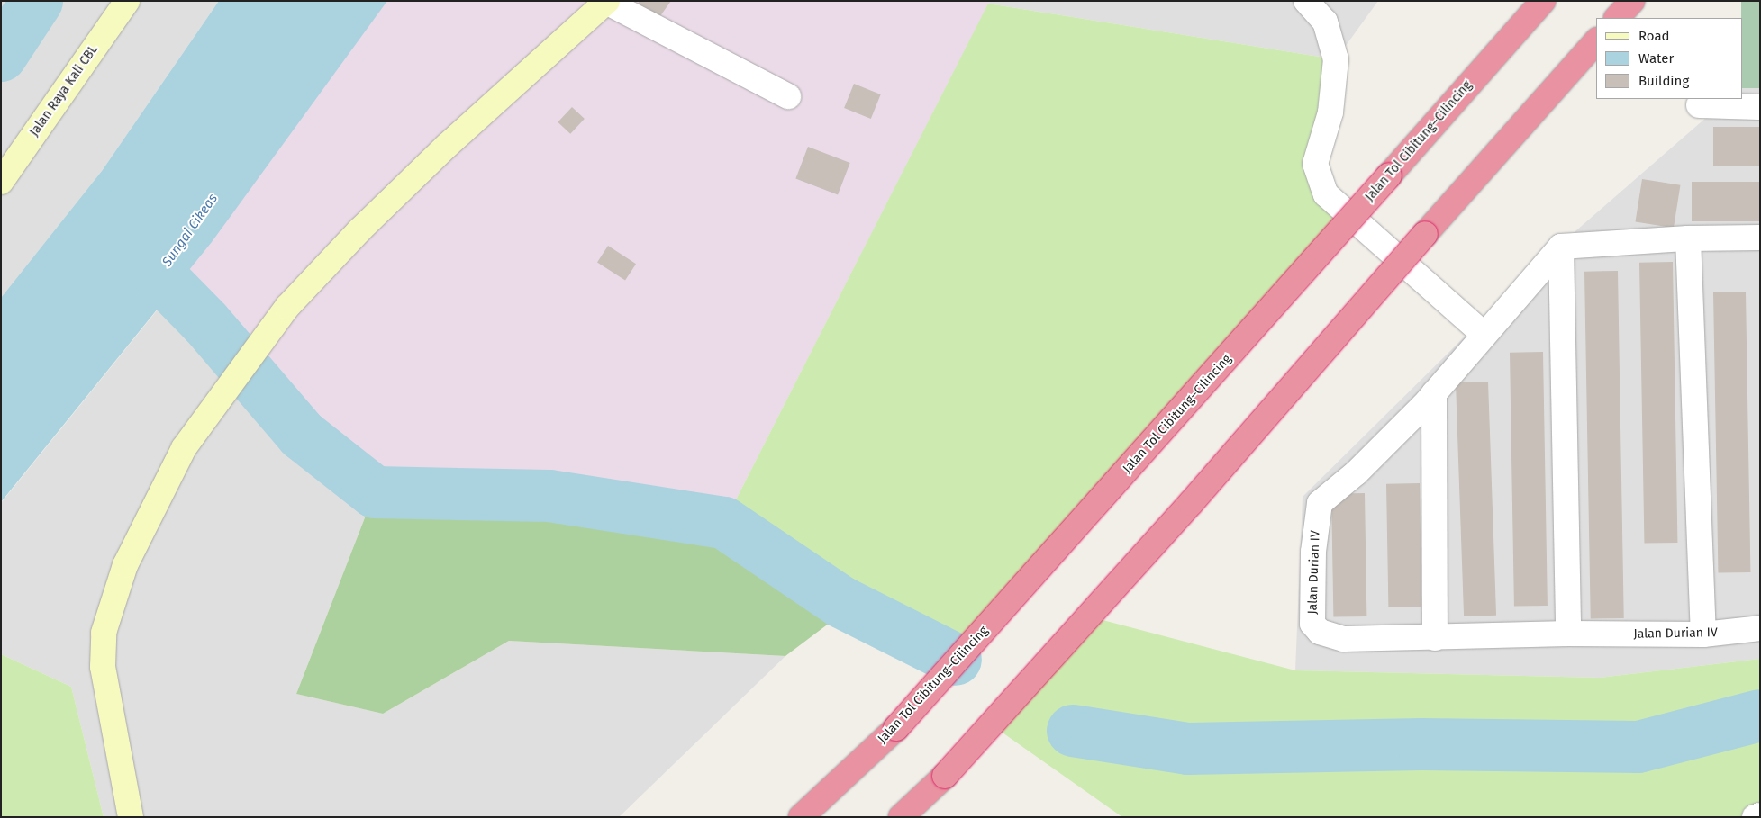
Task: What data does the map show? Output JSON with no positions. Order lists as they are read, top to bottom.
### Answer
{
  "streets": {
    "highway": ["Jalan Tol Cibitung–Cilincing"],
    "street": ["Jalan Raya Kali CBL", "Jalan Durian IV"]
  },
  "water": ["Sungai Cikeas"],
  "legend": ["Road", "Water", "Building"]
}
